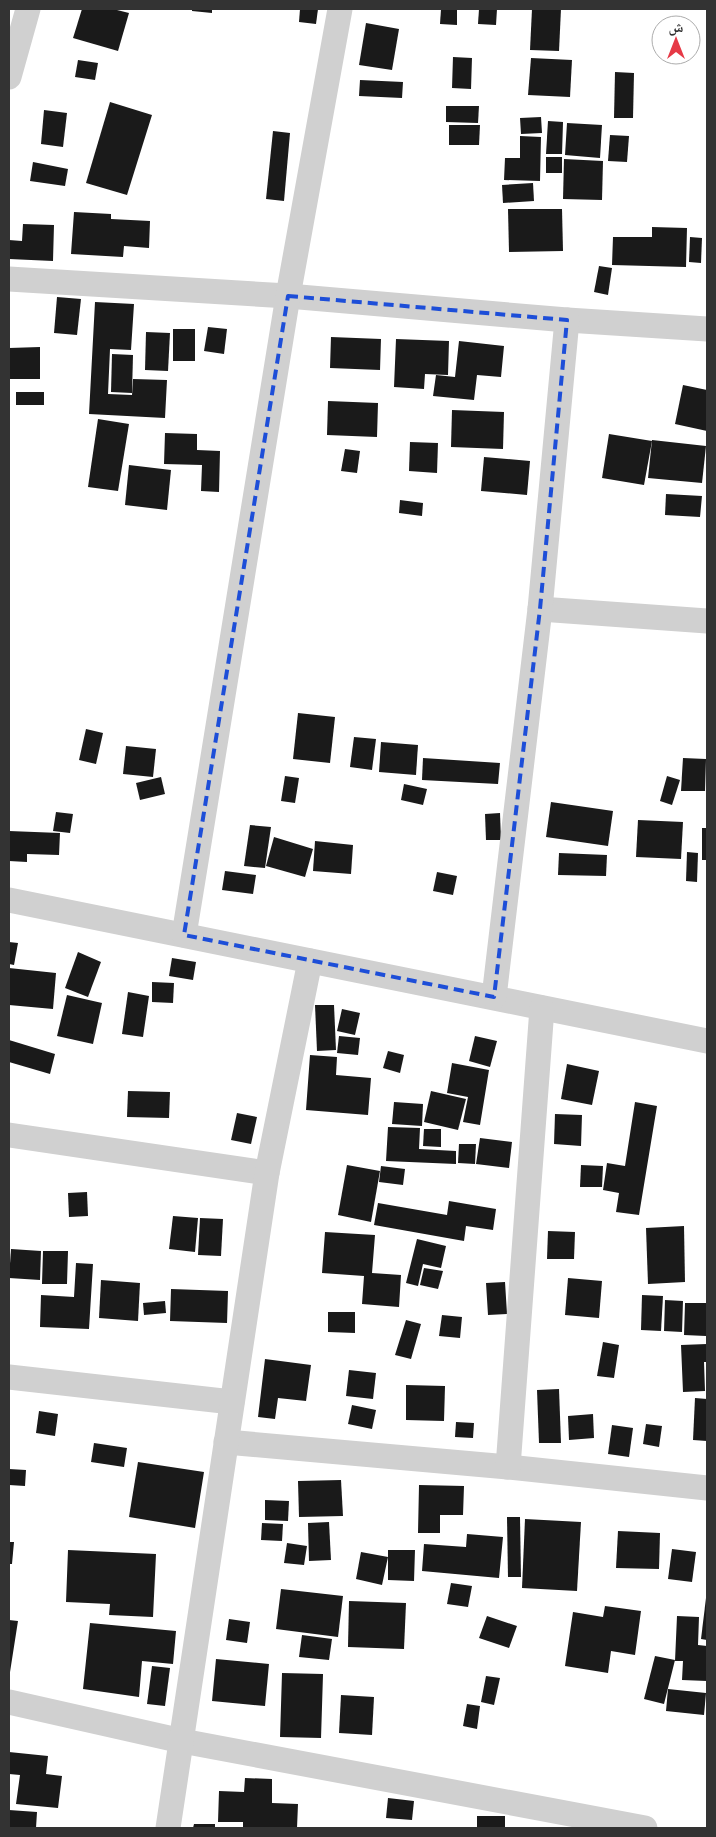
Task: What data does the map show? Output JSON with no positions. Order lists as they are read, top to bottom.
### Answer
{
  "north": "top"
}
